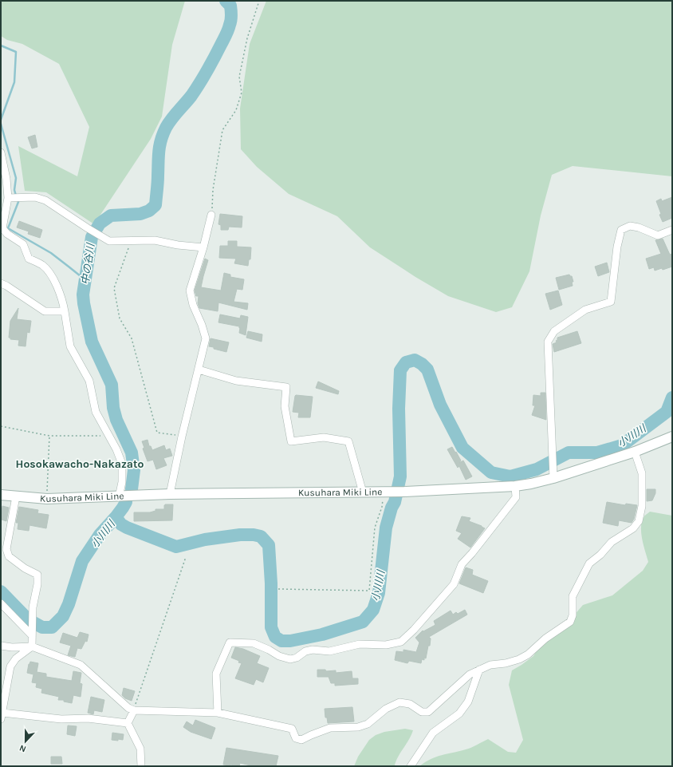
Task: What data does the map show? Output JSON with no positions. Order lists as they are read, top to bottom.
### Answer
{
  "streets": {
    "main road": ["Kusuhara Miki Line"]
  },
  "districts": ["Hosokawacho-Nakazato"],
  "water": ["中の谷川", "小川川"],
  "north": "bottom"
}
